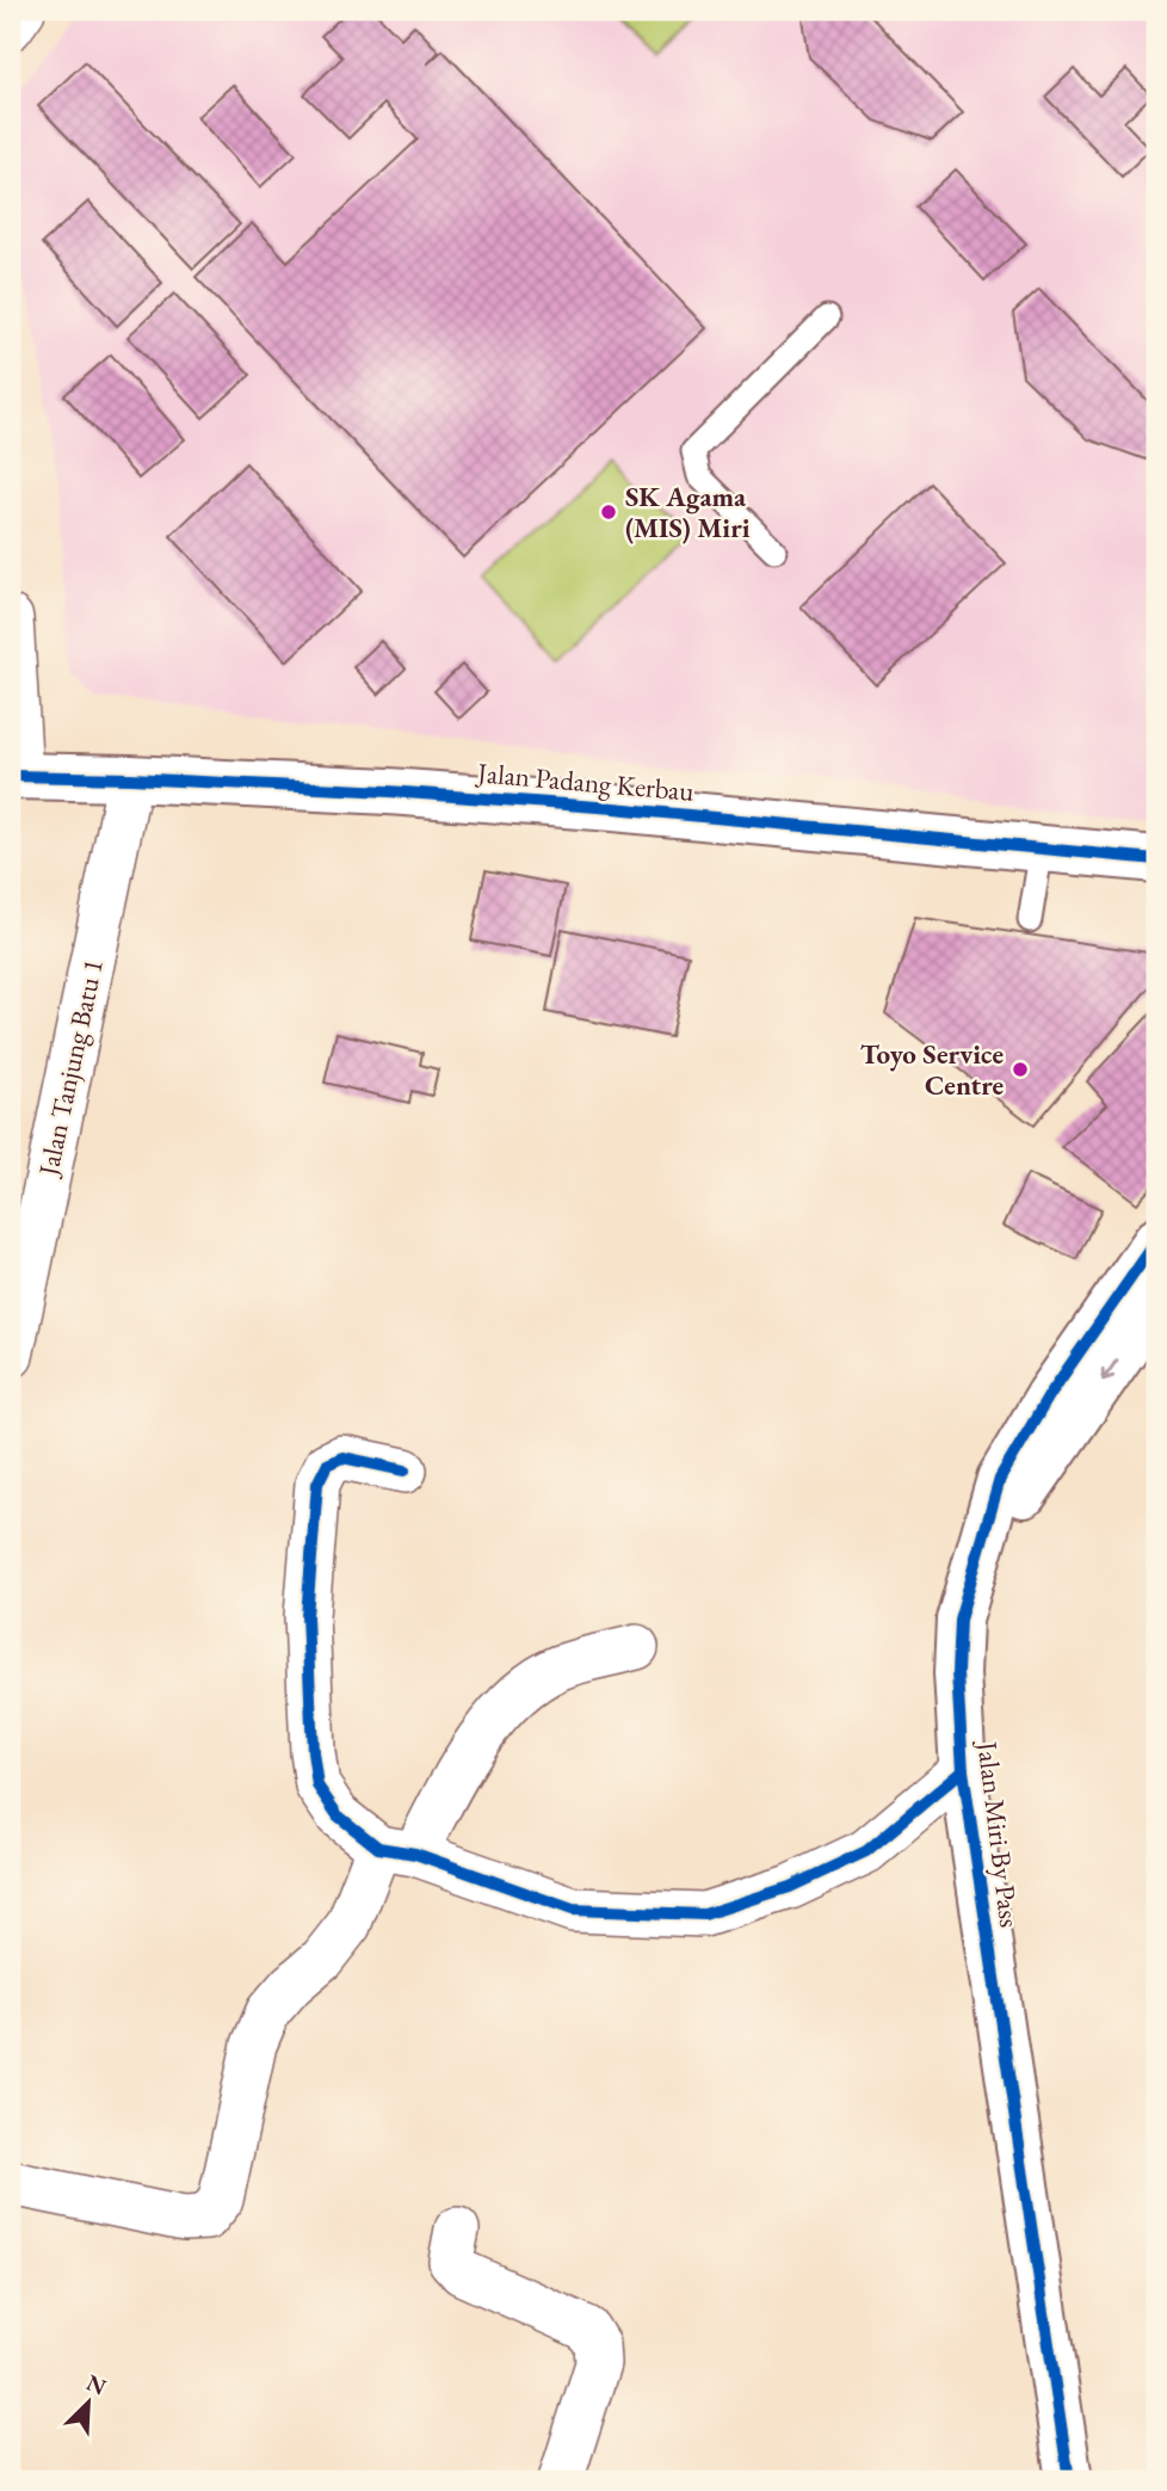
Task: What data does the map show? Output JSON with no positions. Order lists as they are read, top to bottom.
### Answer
{
  "streets": {
    "street": ["Jalan Padang Kerbau", "Jalan Tanjung Batu 1", "Jalan Miri By Pass"]
  },
  "crossings": [
    ["Jalan Padang Kerbau", "Jalan Tanjung Batu 1"]
  ],
  "places": ["SK Agama (MIS) Miri", "Toyo Service Centre"],
  "north": "top right"
}
